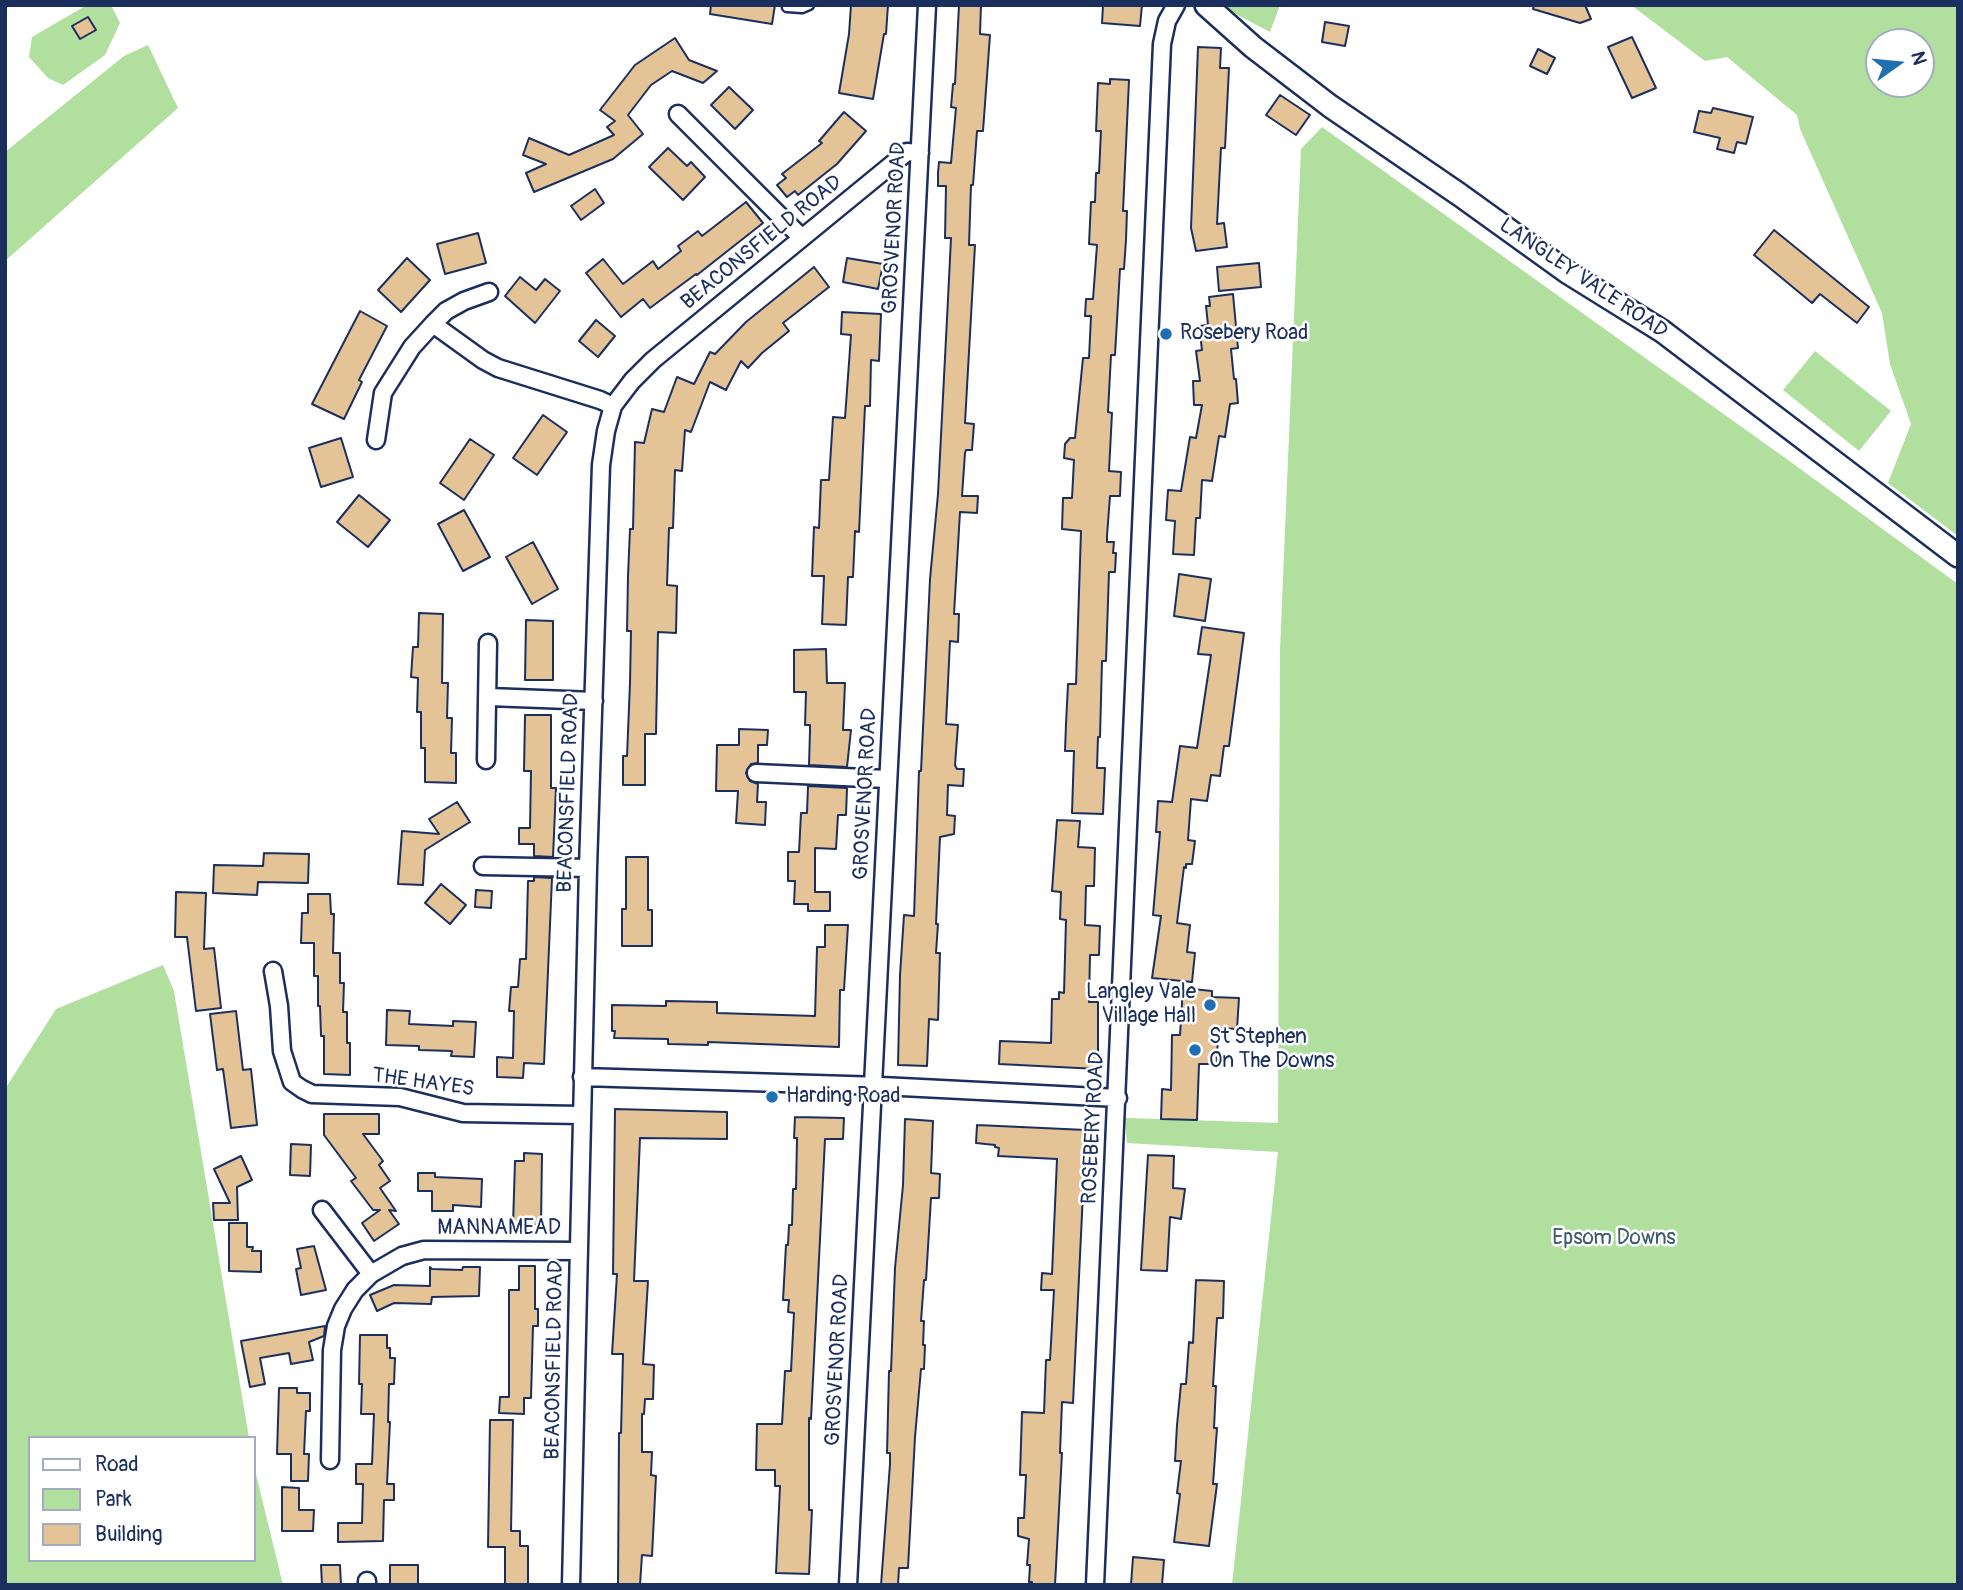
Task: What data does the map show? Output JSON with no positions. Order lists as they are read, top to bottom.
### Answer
{
  "streets": {
    "street": [
      "GROSVENOR ROAD",
      "BEACONSFIELD ROAD",
      "LANGLEY VALE ROAD",
      "THE HAYES",
      "ROSEBERY ROAD",
      "MANNAMEAD"
    ]
  },
  "crossings": [
    ["GROSVENOR ROAD", "BEACONSFIELD ROAD"],
    ["BEACONSFIELD ROAD", "THE HAYES"],
    ["BEACONSFIELD ROAD", "MANNAMEAD"]
  ],
  "parks": ["Epsom Downs"],
  "places": [
    "Rosebery Road",
    "Langley Vale Village Hall",
    "St Stephen On The Downs",
    "Harding Road"
  ],
  "legend": ["Road", "Park", "Building"],
  "north": "right"
}
